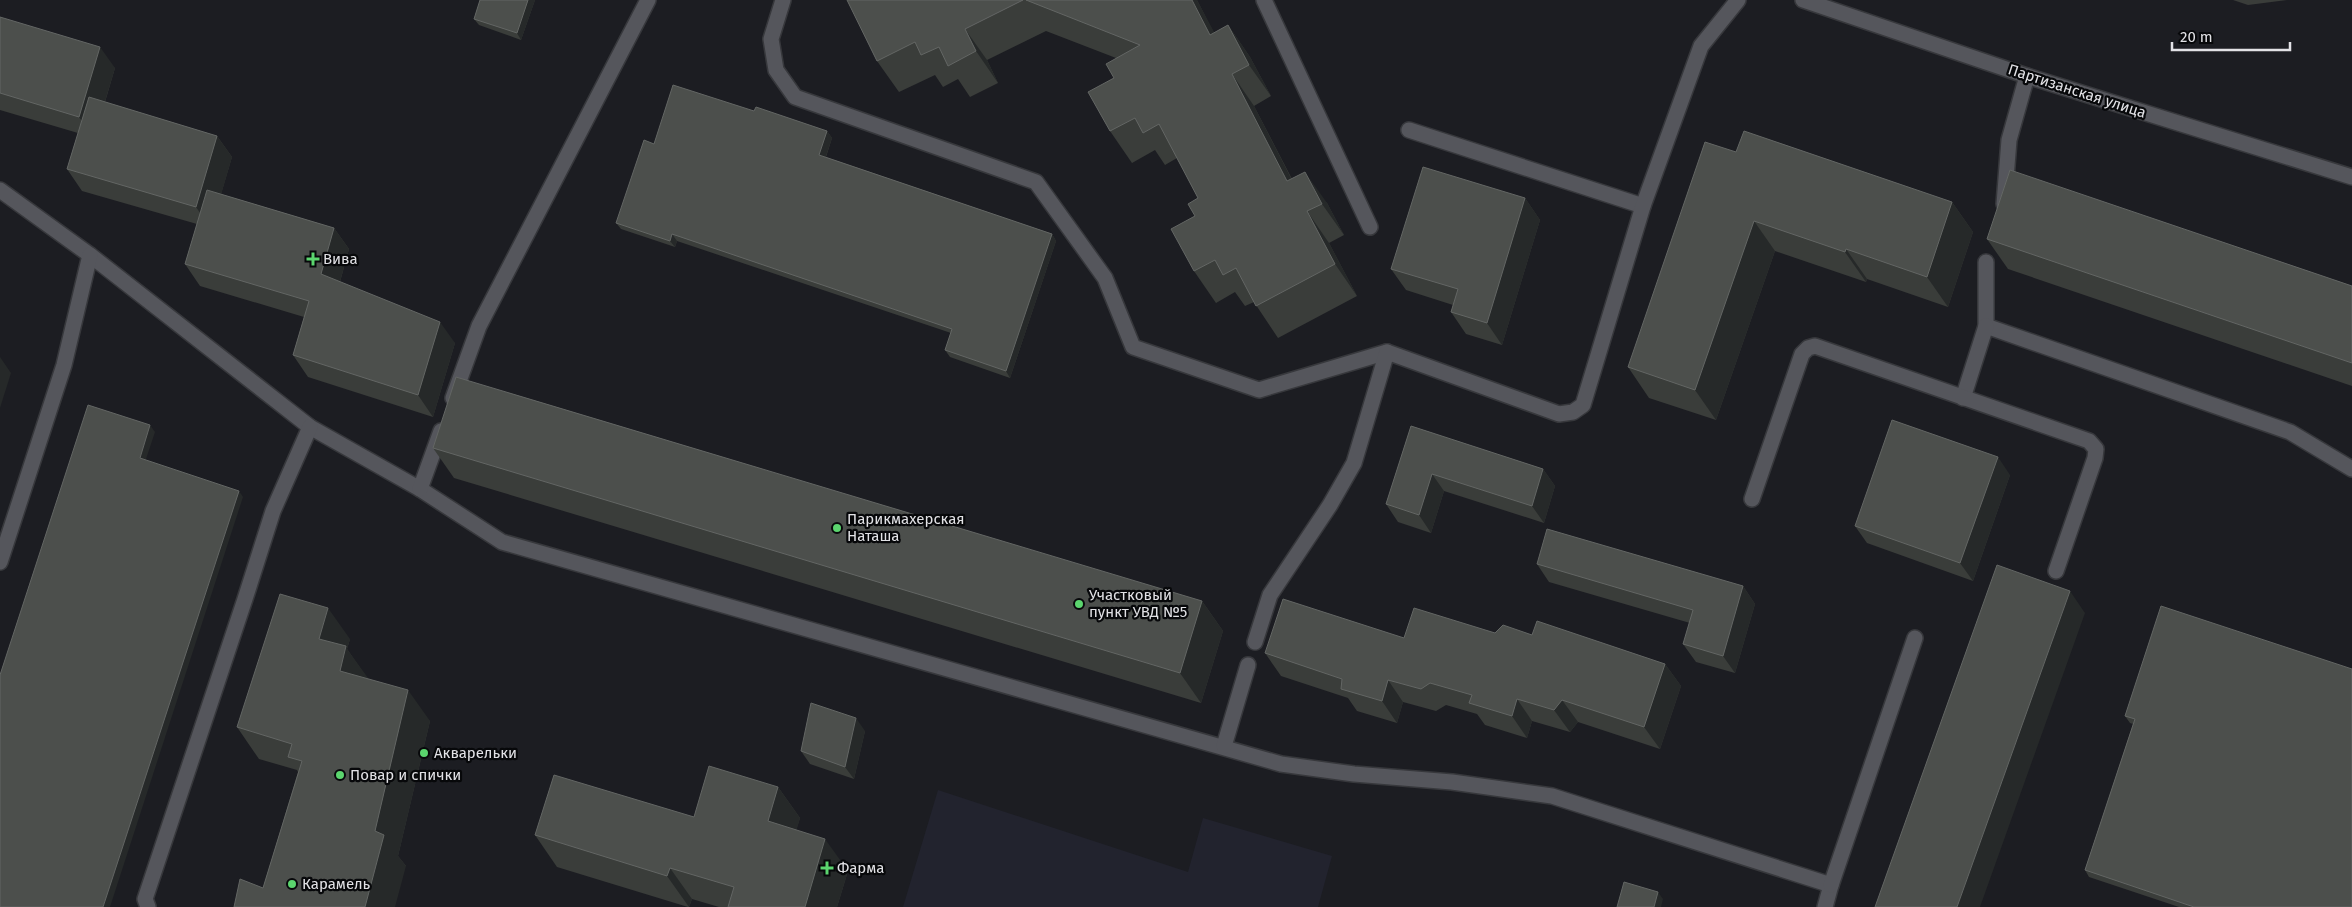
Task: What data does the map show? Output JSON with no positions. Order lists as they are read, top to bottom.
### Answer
{
  "streets": {
    "main road": ["Партизанская улица"]
  },
  "places": {
    "health": ["Вива", "Фарма"],
    "other": [
      "Парикмахерская Наташа",
      "Участковый пункт УВД №5",
      "Акварельки",
      "Повар и спички",
      "Карамель"
    ]
  },
  "scale_bar": "20 m"
}
